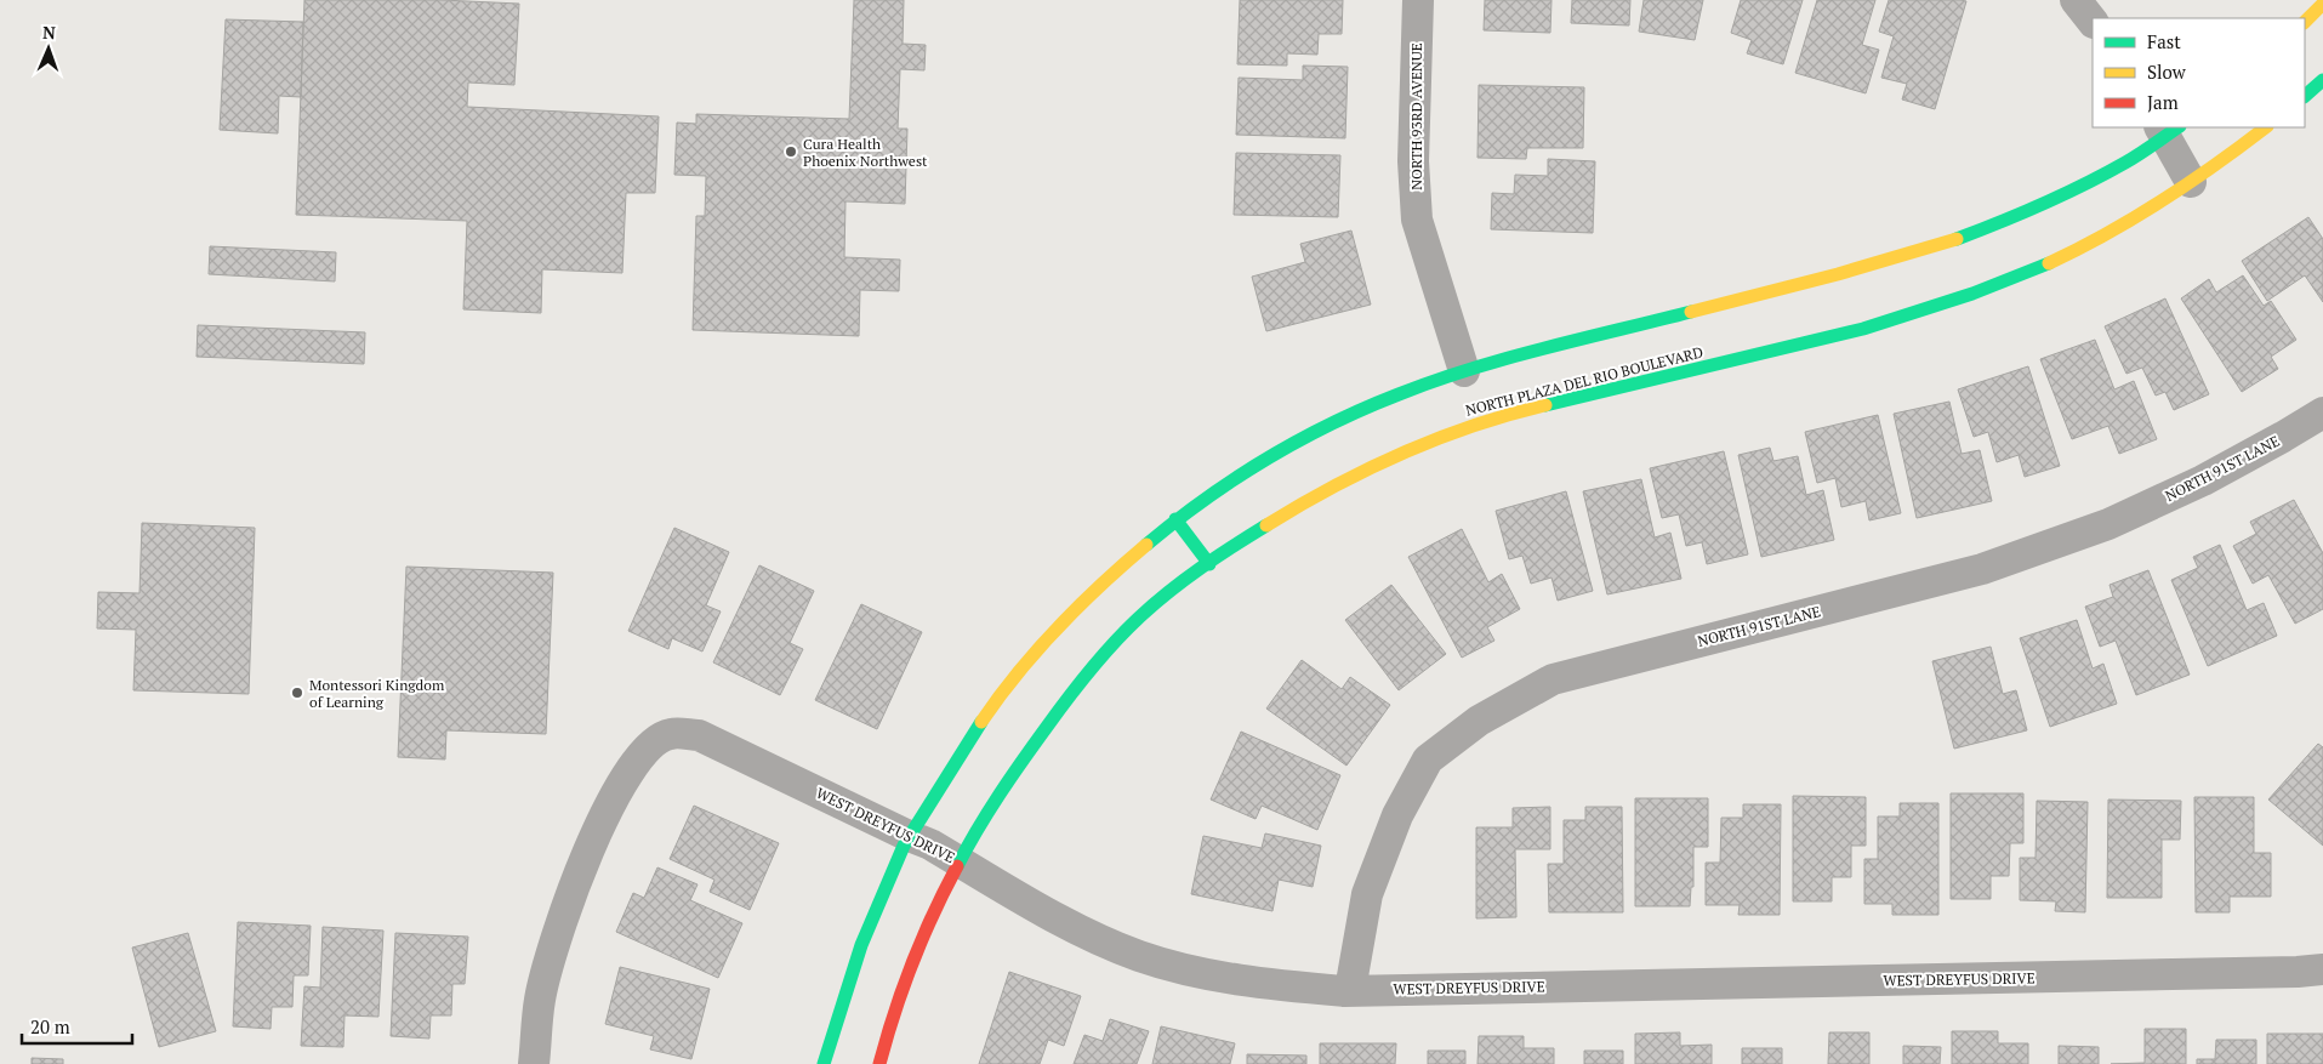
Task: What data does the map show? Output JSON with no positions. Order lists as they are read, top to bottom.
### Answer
{
  "streets": {
    "street": [
      "NORTH 93RD AVENUE",
      "NORTH PLAZA DEL RIO BOULEVARD",
      "NORTH 91ST LANE",
      "WEST DREYFUS DRIVE"
    ]
  },
  "crossings": [
    ["NORTH PLAZA DEL RIO BOULEVARD", "WEST DREYFUS DRIVE"],
    ["NORTH 91ST LANE", "WEST DREYFUS DRIVE"]
  ],
  "places": ["Cura Health Phoenix Northwest", "Montessori Kingdom of Learning"],
  "legend": ["Fast", "Slow", "Jam"],
  "scale_bar": "20 m",
  "north": "top"
}
